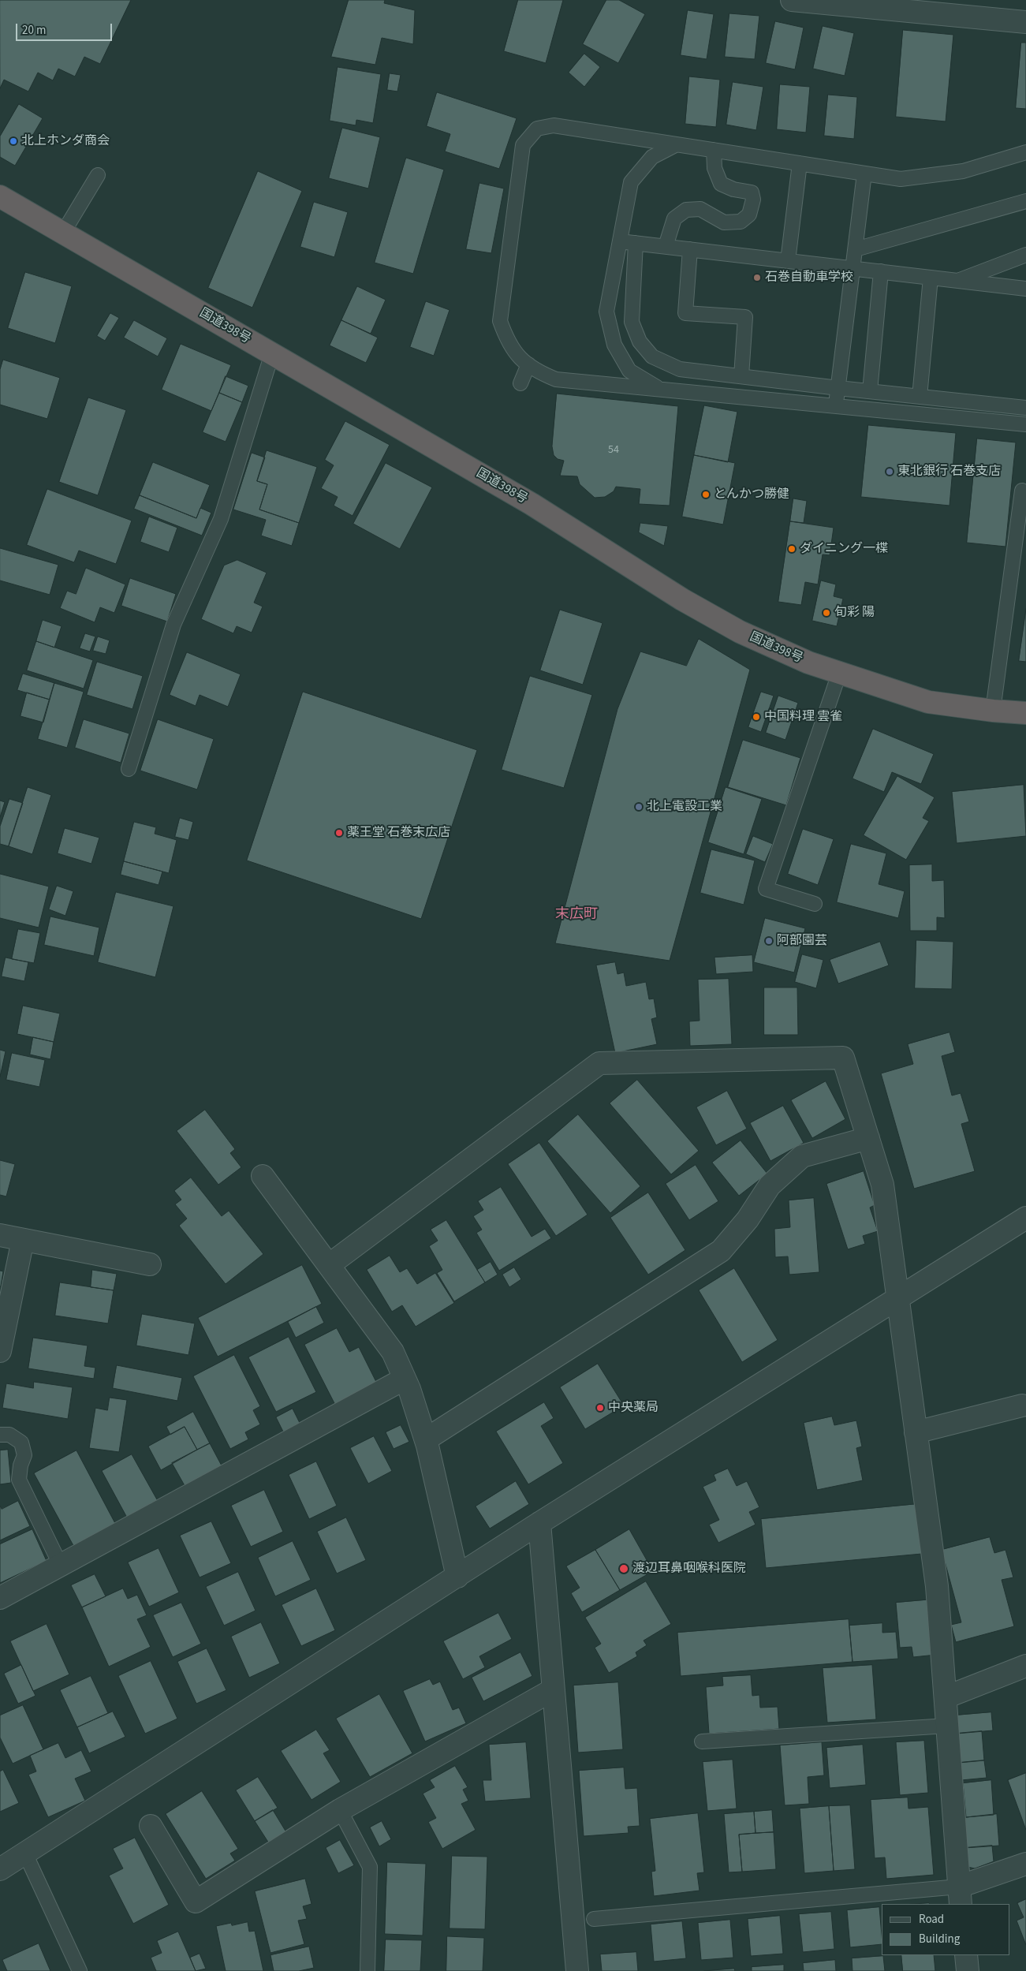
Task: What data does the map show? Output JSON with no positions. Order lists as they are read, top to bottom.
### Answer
{
  "streets": {
    "highway": ["国道398号"]
  },
  "districts": ["末広町"],
  "places": [
    "北上ホンダ商会",
    "石巻自動車学校",
    "東北銀行 石巻支店",
    "とんかつ勝健",
    "ダイニング一楪",
    "旬彩 陽",
    "中国料理 雲雀",
    "北上電設工業",
    "薬王堂 石巻末広店",
    "阿部園芸",
    "中央薬局",
    "渡辺耳鼻咽喉科医院"
  ],
  "house_numbers": ["54"],
  "legend": ["Road", "Building"],
  "scale_bar": "20 m"
}
